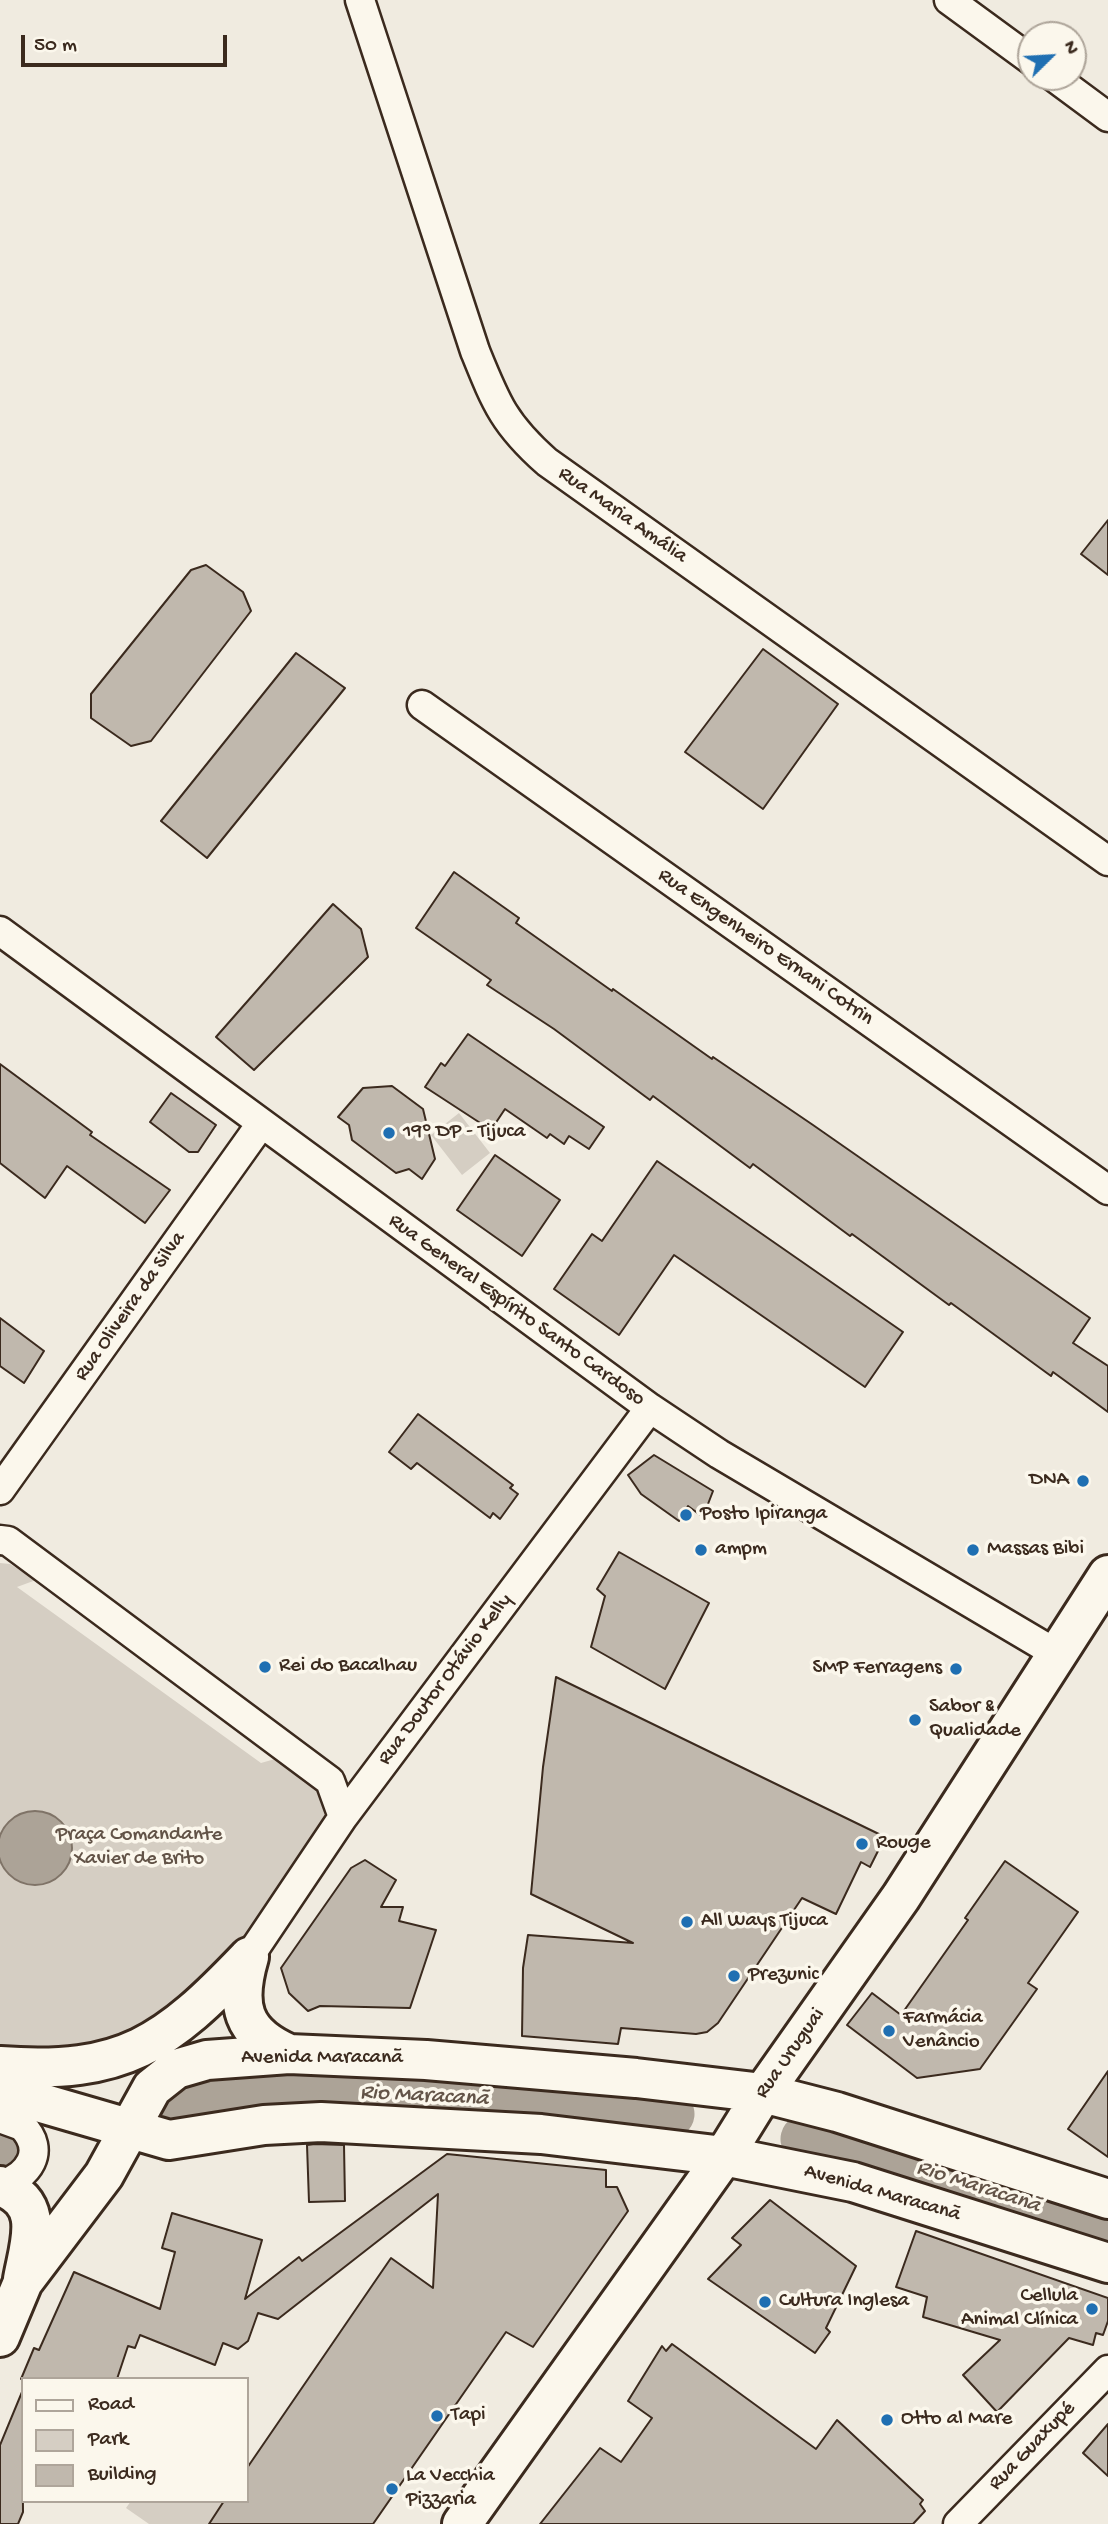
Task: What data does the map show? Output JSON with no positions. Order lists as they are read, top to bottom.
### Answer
{
  "streets": {
    "street": [
      "Rua Maria Amália",
      "Rua Engenheiro Ernani Cotrin",
      "Rua Oliveira da Silva",
      "Rua General Espírito Santo Cardoso",
      "Rua Doutor Otávio Kelly",
      "Rua Uruguai",
      "Avenida Maracanã",
      "Rua Guaxupé"
    ]
  },
  "crossings": [
    ["Rua Oliveira da Silva", "Rua General Espírito Santo Cardoso"],
    ["Rua General Espírito Santo Cardoso", "Rua Doutor Otávio Kelly"],
    ["Rua General Espírito Santo Cardoso", "Rua Uruguai"],
    ["Rua Uruguai", "Avenida Maracanã"]
  ],
  "water": ["Rio Maracanã"],
  "parks": ["Praça Comandante Xavier de Brito"],
  "places": [
    "19º DP - Tijuca",
    "DNA",
    "Posto Ipiranga",
    "ampm",
    "Massas Bibi",
    "Rei do Bacalhau",
    "SMP Ferragens",
    "Sabor & Qualidade",
    "Rouge",
    "All Ways Tijuca",
    "Prezunic",
    "Farmácia Venâncio",
    "Cultura Inglesa",
    "Cellula Animal Clínica",
    "Tapi",
    "Otto al Mare",
    "La Vecchia Pizzaria"
  ],
  "legend": ["Road", "Park", "Building"],
  "scale_bar": "50 m",
  "north": "top right"
}
